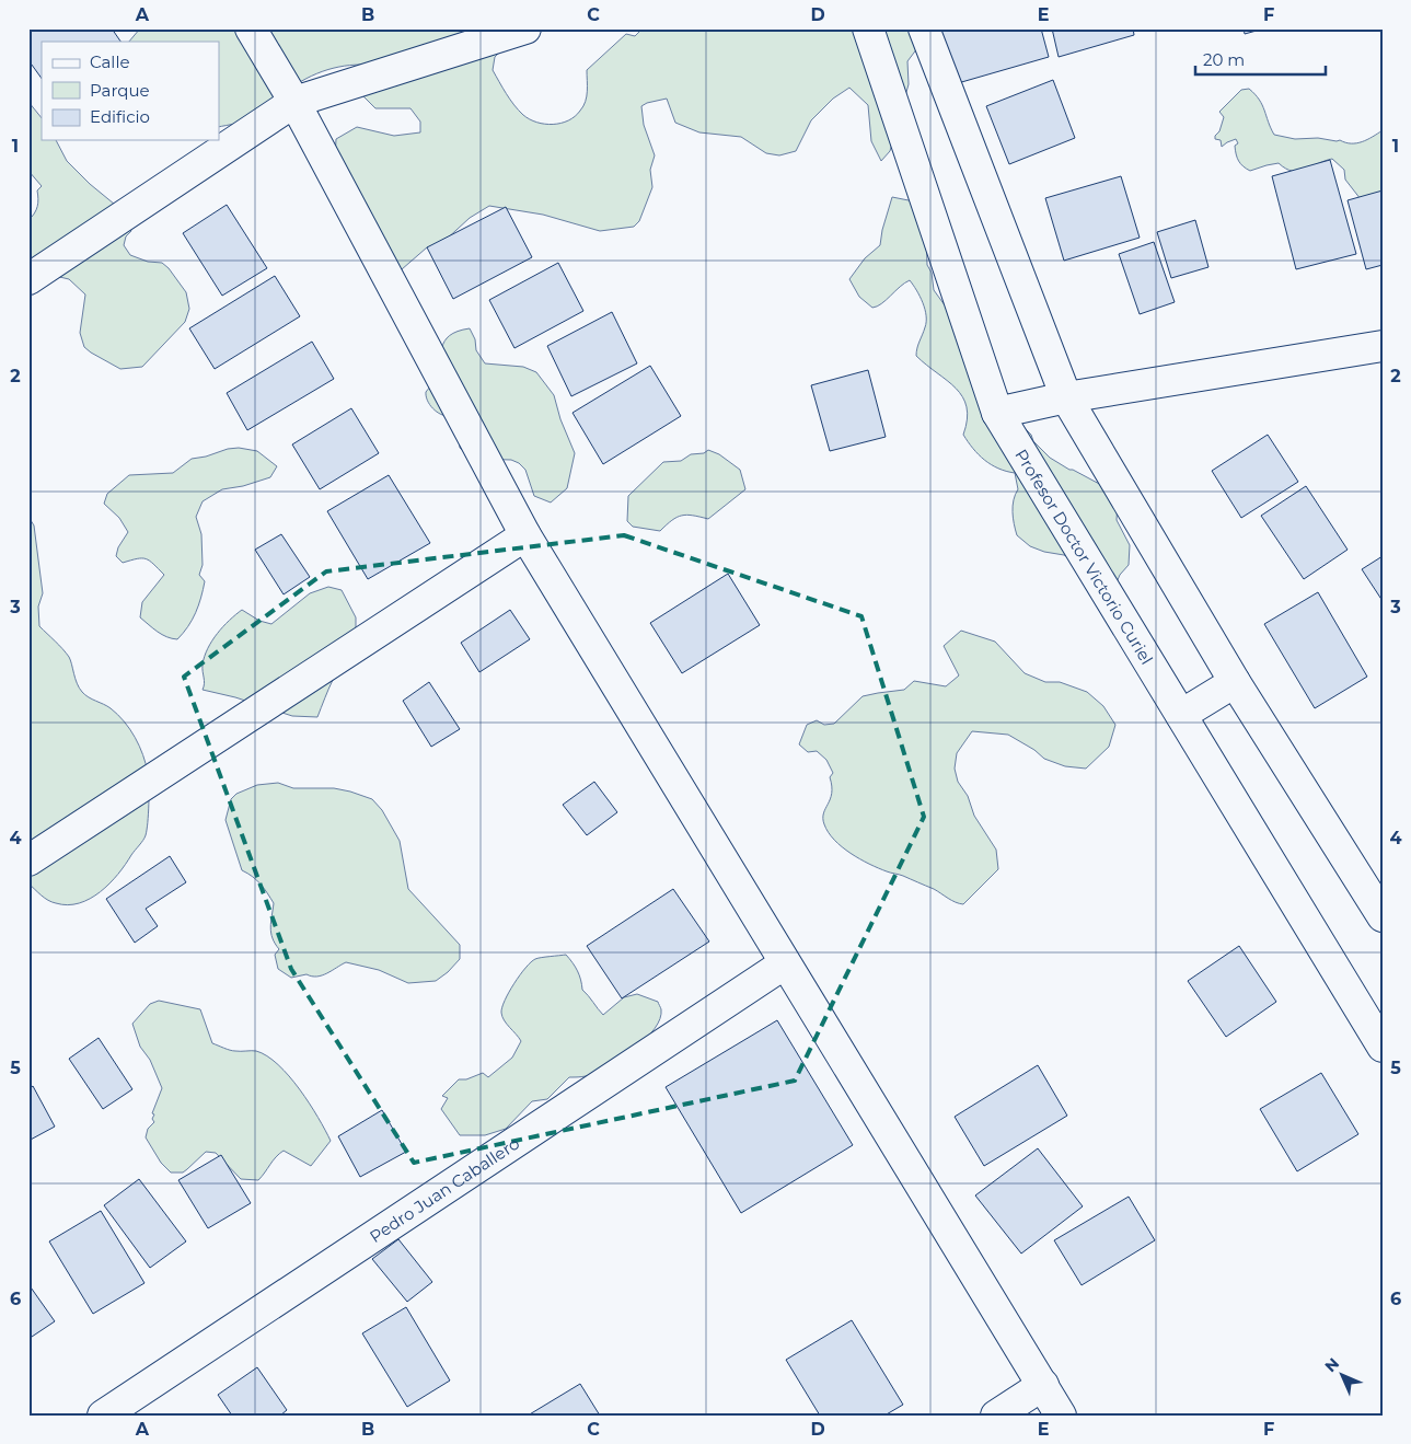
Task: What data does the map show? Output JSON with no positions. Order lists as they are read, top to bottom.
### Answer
{
  "streets": {
    "street": ["Profesor Doctor Victorio Curiel", "Pedro Juan Caballero"]
  },
  "legend": ["Calle", "Parque", "Edificio"],
  "scale_bar": "20 m",
  "north": "top left",
  "grid": {
    "columns": [
      "A",
      "B",
      "C",
      "D",
      "E",
      "F"
    ],
    "rows": [
      "1",
      "2",
      "3",
      "4",
      "5",
      "6"
    ]
  }
}
